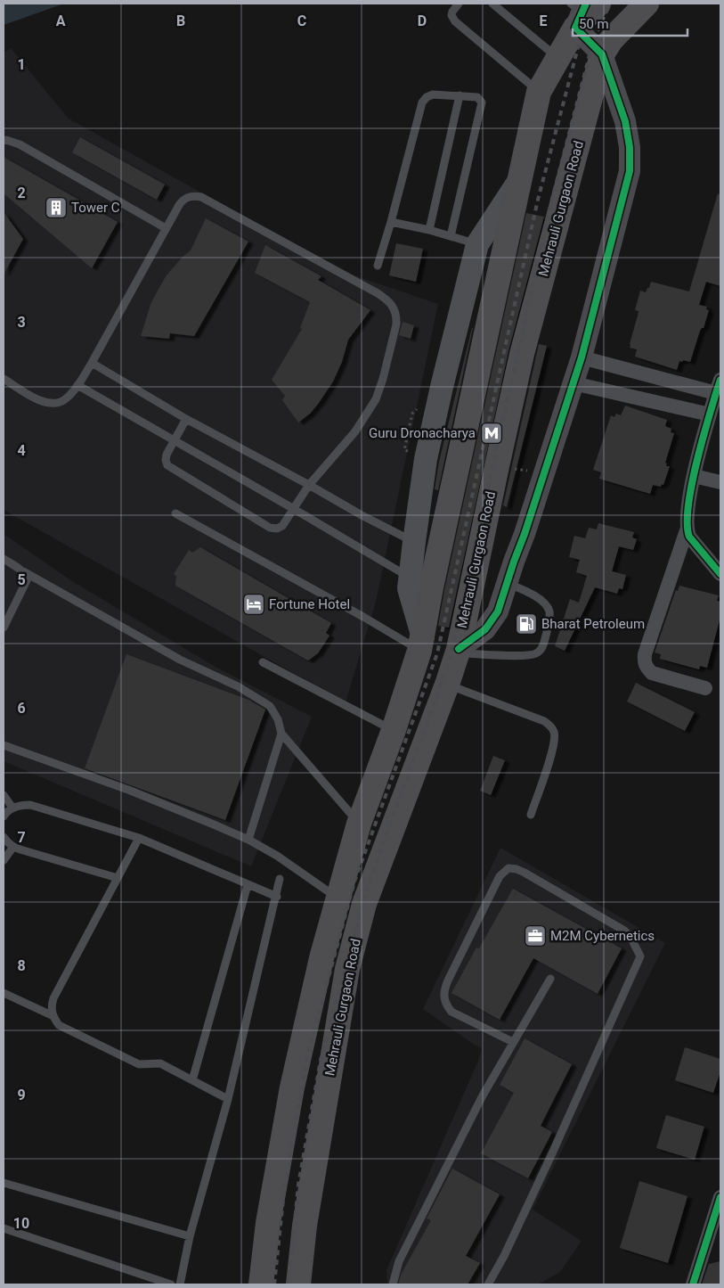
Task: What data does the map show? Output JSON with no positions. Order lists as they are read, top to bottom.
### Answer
{
  "streets": {
    "highway": ["Mehrauli Gurgaon Road"]
  },
  "places": {
    "building": ["Tower C"],
    "metro station": ["Guru Dronacharya"],
    "hotel": ["Fortune Hotel"],
    "fuel station": ["Bharat Petroleum"],
    "office": ["M2M Cybernetics"]
  },
  "scale_bar": "50 m",
  "grid": {
    "columns": [
      "A",
      "B",
      "C",
      "D",
      "E"
    ],
    "rows": [
      "1",
      "2",
      "3",
      "4",
      "5",
      "6",
      "7",
      "8",
      "9",
      "10"
    ]
  }
}
